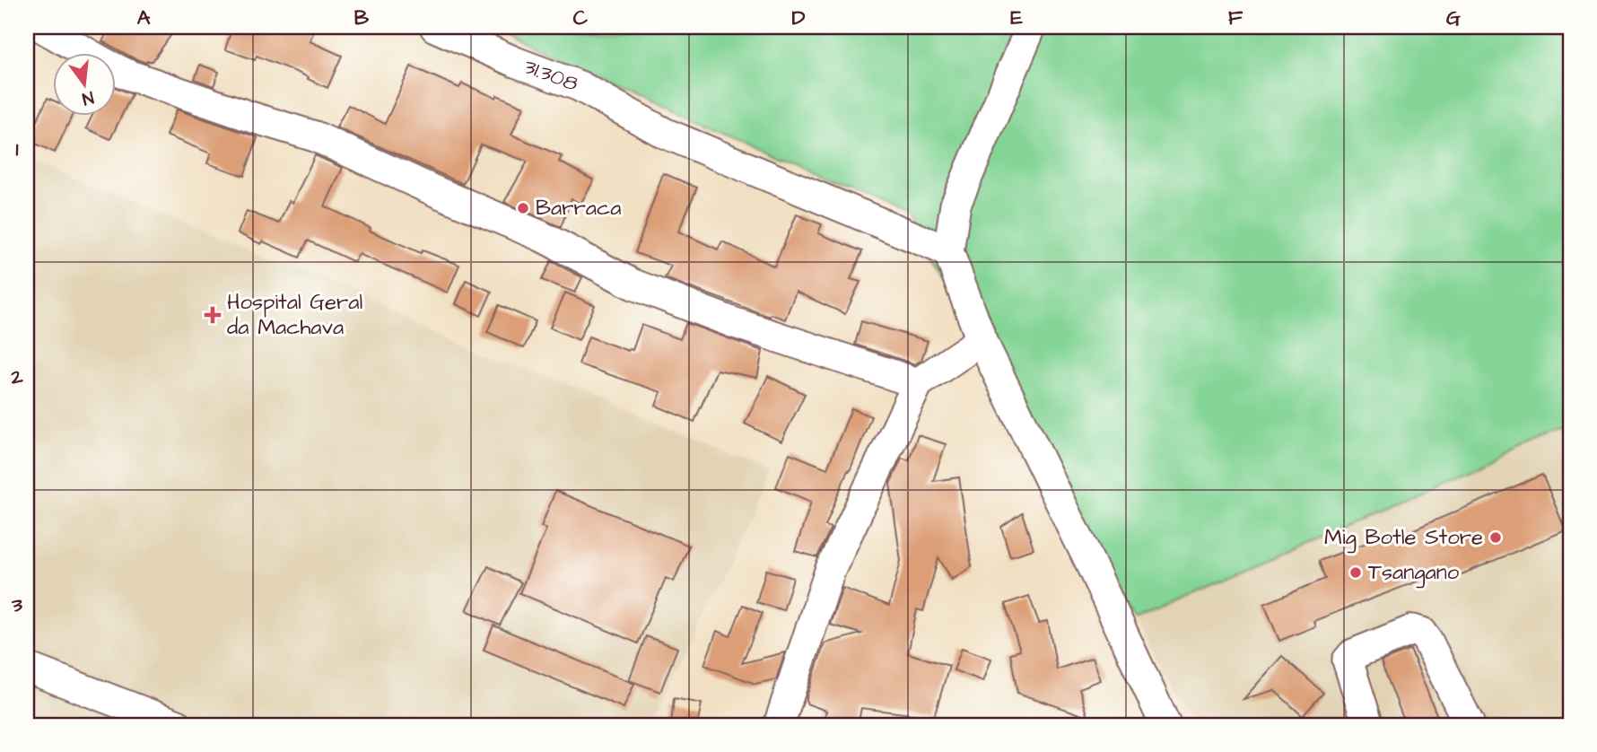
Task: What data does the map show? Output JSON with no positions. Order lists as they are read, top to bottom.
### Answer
{
  "streets": {
    "street": ["31.308"]
  },
  "places": {
    "other": ["Barraca", "Mig Botle Store", "Tsangano"],
    "health": ["Hospital Geral da Machava"]
  },
  "north": "bottom",
  "grid": {
    "columns": [
      "A",
      "B",
      "C",
      "D",
      "E",
      "F",
      "G"
    ],
    "rows": ["1", "2", "3"]
  }
}
